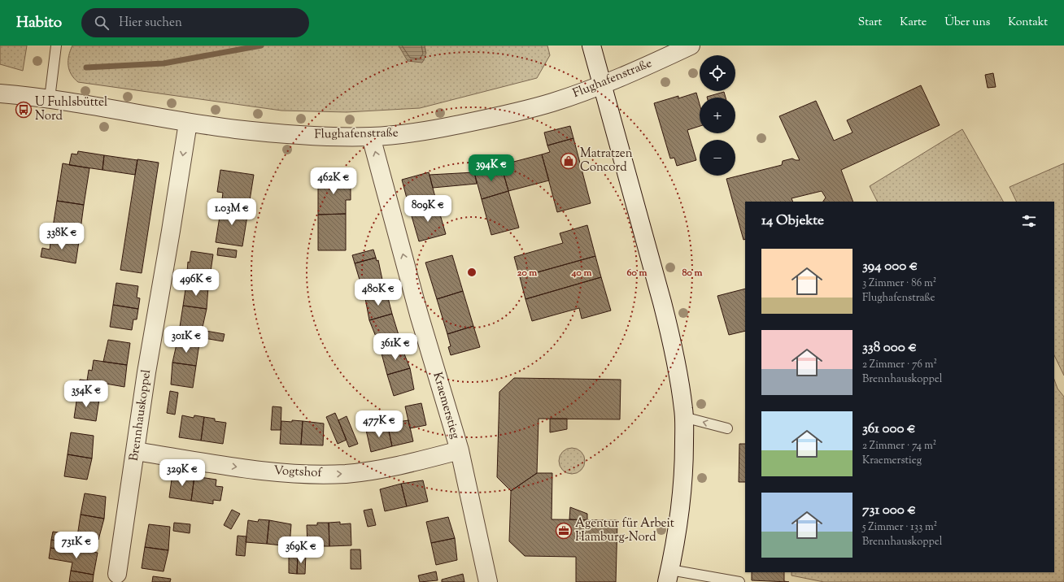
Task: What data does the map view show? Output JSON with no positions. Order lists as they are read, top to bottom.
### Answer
{
  "streets": {
    "street": [
      "Flughafenstraße",
      "Kraemerstieg",
      "Brennhauskoppel",
      "Vogtshof"
    ]
  },
  "crossings": [
    ["Flughafenstraße", "Kraemerstieg"],
    ["Flughafenstraße", "Brennhauskoppel"],
    ["Kraemerstieg", "Vogtshof"],
    ["Brennhauskoppel", "Vogtshof"]
  ],
  "one_way": ["Kraemerstieg", "Brennhauskoppel", "Vogtshof"],
  "places": {
    "bus stop": ["U Fuhlsbüttel Nord"],
    "shop": ["Matratzen Concord"],
    "office": ["Agentur für Arbeit Hamburg-Nord"]
  },
  "page": {
    "header": "Habito",
    "search": "Hier suchen",
    "nav": [
      "Start",
      "Karte",
      "Über uns",
      "Kontakt"
    ],
    "map_buttons": ["+", "−"],
    "price": [
      "394K €",
      "462K €",
      "809K €",
      "1.03M €",
      "338K €",
      "496K €",
      "480K €",
      "301K €",
      "361K €",
      "354K €",
      "477K €",
      "329K €",
      "731K €",
      "369K €"
    ],
    "heading": "14 Objekte",
    "list": [
      {
        "name": "394 000 €",
        "note": "3 Zimmer · 86 m² · Flughafenstraße"
      },
      {
        "name": "338 000 €",
        "note": "2 Zimmer · 76 m² · Brennhauskoppel"
      },
      {
        "name": "361 000 €",
        "note": "2 Zimmer · 74 m² · Kraemerstieg"
      },
      {
        "name": "731 000 €",
        "note": "5 Zimmer · 133 m² · Brennhauskoppel"
      }
    ]
  },
  "rings": [
    "20 m",
    "40 m",
    "60 m",
    "80 m"
  ]
}
